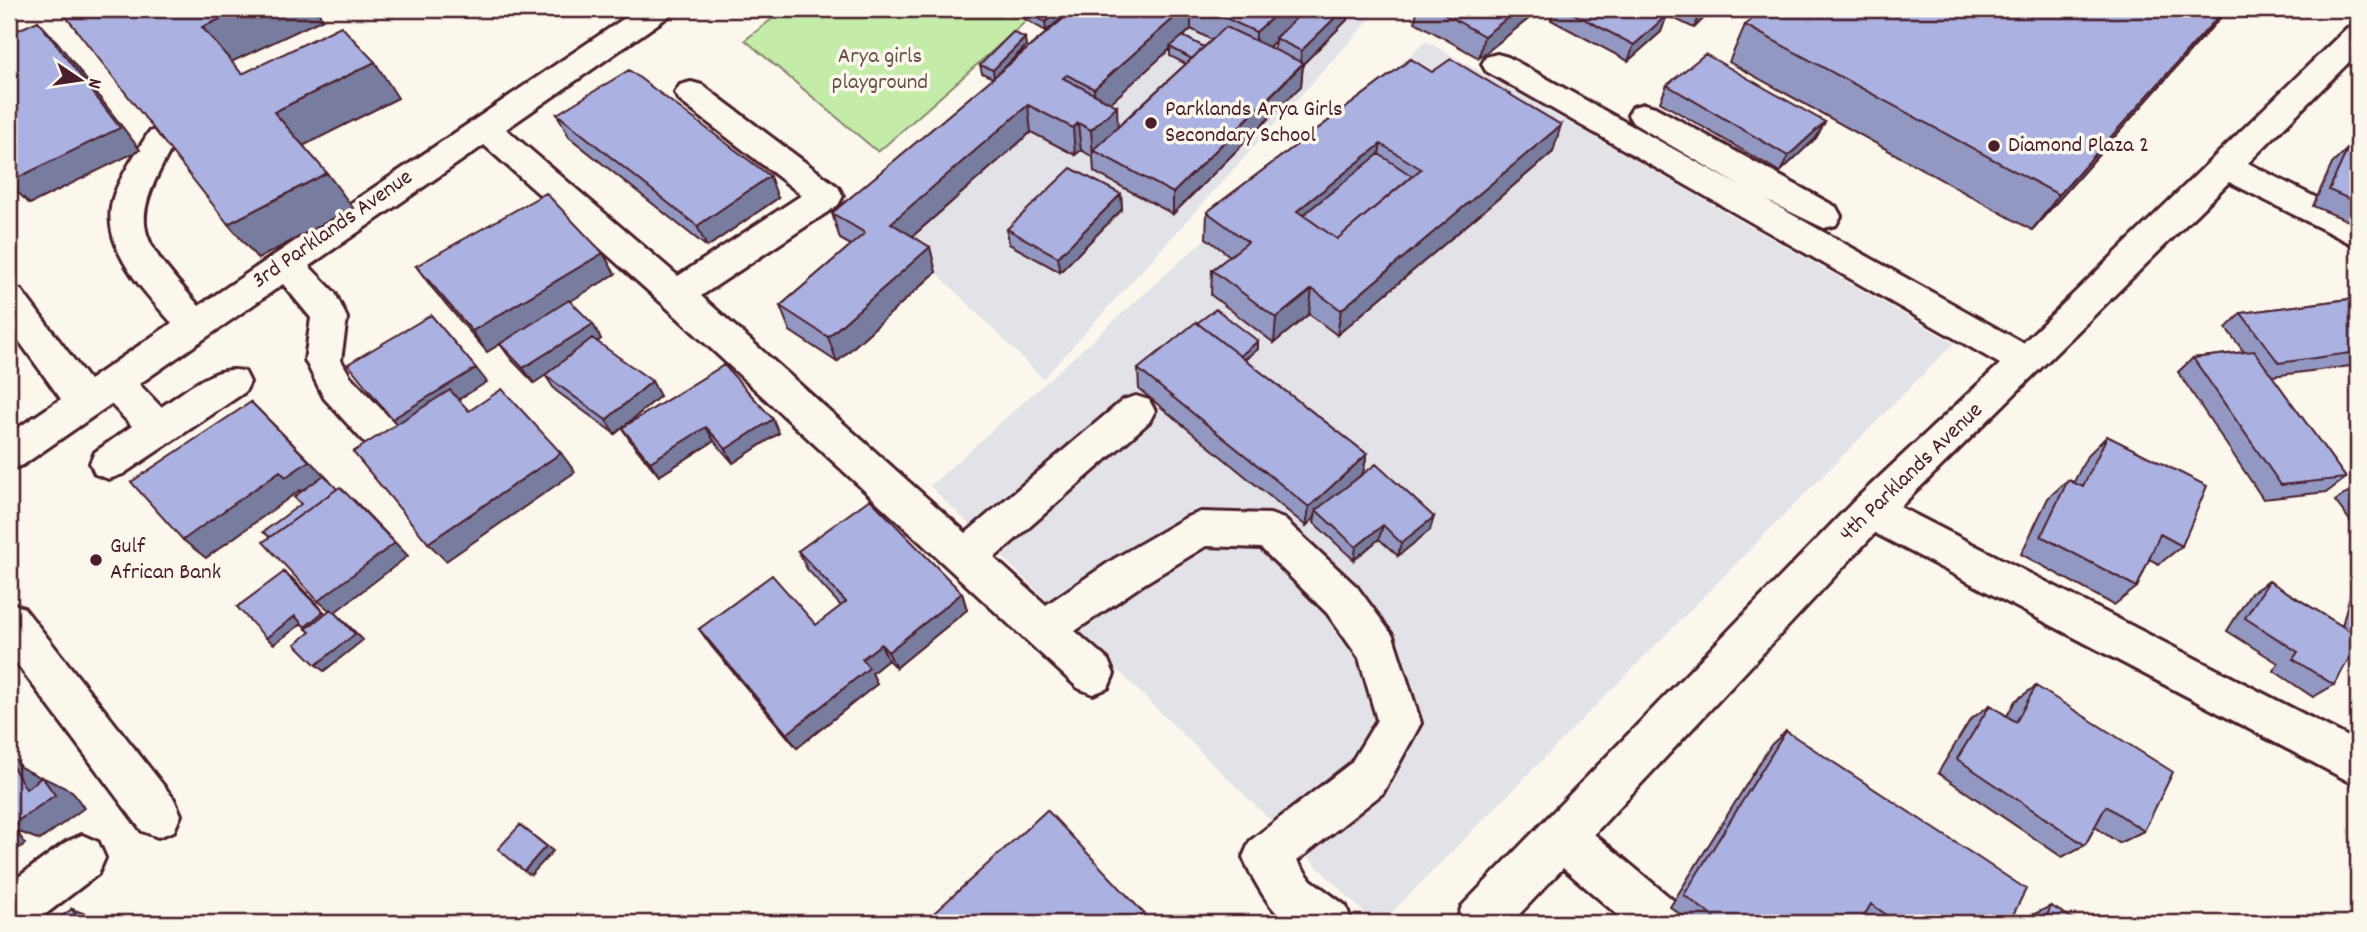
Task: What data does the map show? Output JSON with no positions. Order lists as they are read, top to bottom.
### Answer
{
  "streets": {
    "street": ["3rd Parklands Avenue", "4th Parklands Avenue"]
  },
  "parks": ["Arya girls playground"],
  "places": ["Parklands Arya Girls Secondary School", "Diamond Plaza 2", "Gulf African Bank"],
  "north": "right"
}
